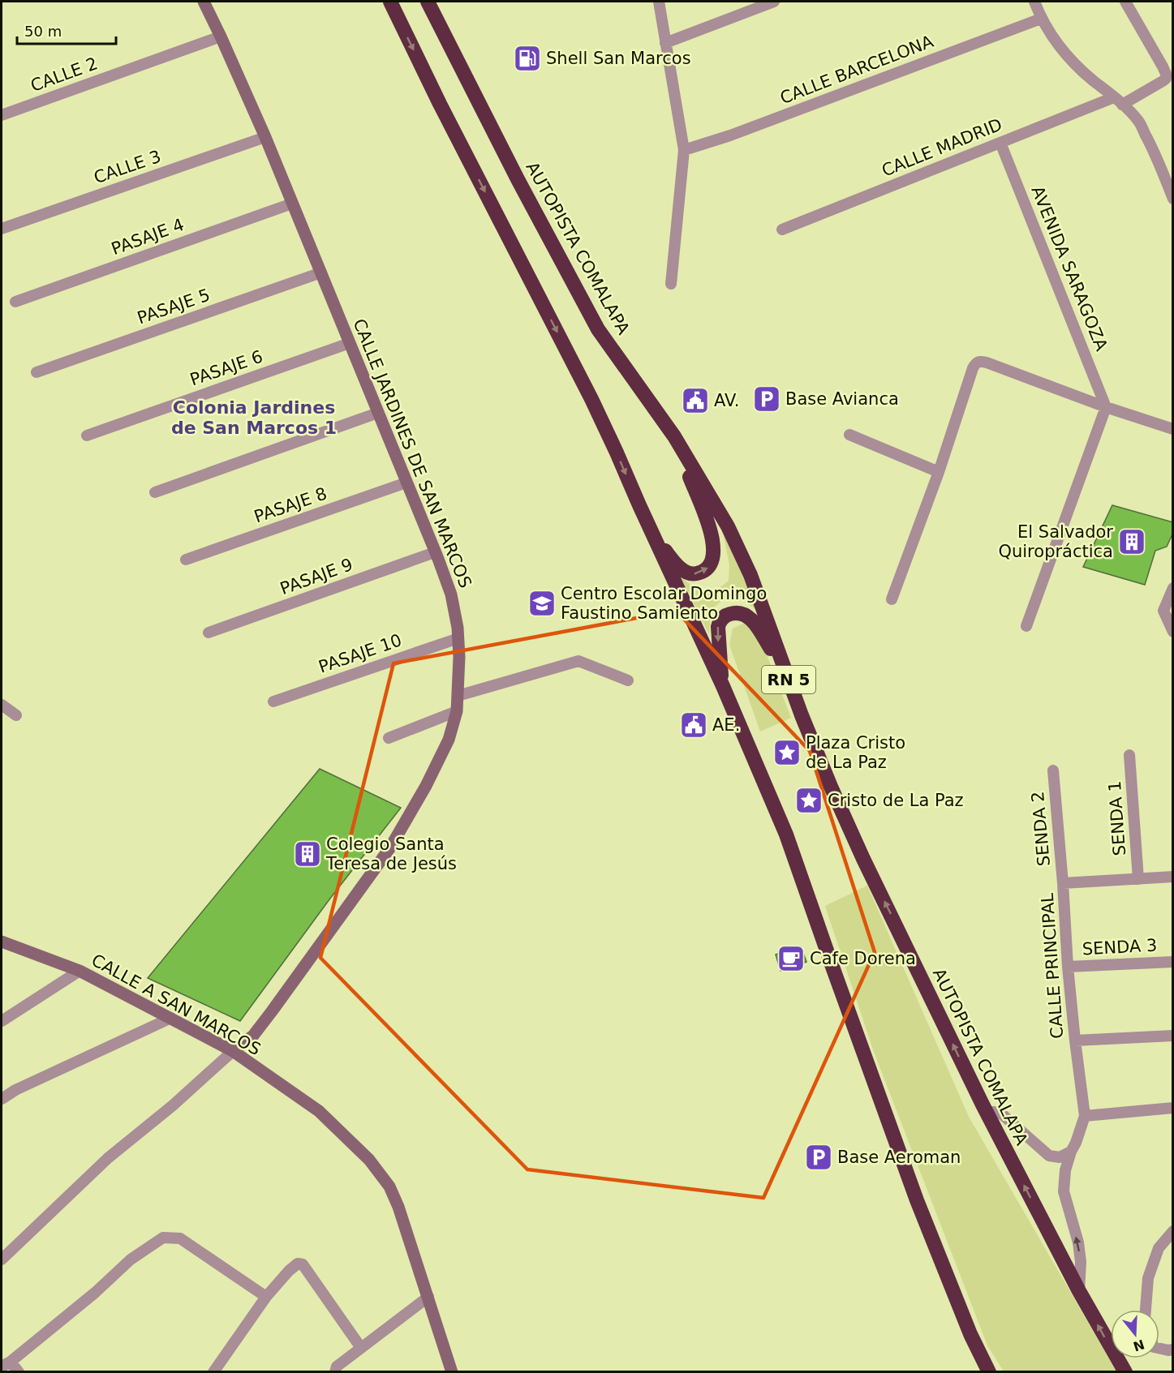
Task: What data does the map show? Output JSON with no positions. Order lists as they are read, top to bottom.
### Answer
{
  "streets": {
    "highway": ["AUTOPISTA COMALAPA", "RN 5"],
    "main road": ["CALLE JARDINES DE SAN MARCOS", "CALLE A SAN MARCOS"],
    "street": [
      "CALLE BARCELONA",
      "CALLE 2",
      "CALLE MADRID",
      "CALLE 3",
      "PASAJE 4",
      "AVENIDA SARAGOZA",
      "PASAJE 5",
      "PASAJE 6",
      "PASAJE 8",
      "PASAJE 9",
      "PASAJE 10",
      "SENDA 1",
      "SENDA 2",
      "SENDA 3",
      "CALLE PRINCIPAL"
    ]
  },
  "crossings": [
    ["CALLE 2", "CALLE JARDINES DE SAN MARCOS"],
    ["CALLE MADRID", "AVENIDA SARAGOZA"],
    ["CALLE 3", "CALLE JARDINES DE SAN MARCOS"],
    ["PASAJE 4", "CALLE JARDINES DE SAN MARCOS"],
    ["AUTOPISTA COMALAPA", "CALLE PRINCIPAL"],
    ["PASAJE 5", "CALLE JARDINES DE SAN MARCOS"],
    ["PASAJE 6", "CALLE JARDINES DE SAN MARCOS"],
    ["CALLE JARDINES DE SAN MARCOS", "PASAJE 8"],
    ["CALLE JARDINES DE SAN MARCOS", "PASAJE 9"],
    ["CALLE JARDINES DE SAN MARCOS", "PASAJE 10"],
    ["CALLE JARDINES DE SAN MARCOS", "CALLE A SAN MARCOS"],
    ["SENDA 1", "CALLE PRINCIPAL"],
    ["SENDA 2", "CALLE PRINCIPAL"],
    ["SENDA 3", "CALLE PRINCIPAL"]
  ],
  "districts": ["Colonia Jardines de San Marcos 1"],
  "places": {
    "fuel station": ["Shell San Marcos"],
    "parking": ["Base Avianca", "Base Aeroman"],
    "public building": ["AV.", "AE."],
    "building": ["El Salvador Quiropráctica", "Colegio Santa Teresa de Jesús"],
    "school or university": ["Centro Escolar Domingo Faustino Samiento"],
    "place": ["Plaza Cristo de La Paz", "Cristo de La Paz"],
    "cafe": ["Cafe Dorena"]
  },
  "scale_bar": "50 m",
  "north": "bottom"
}
